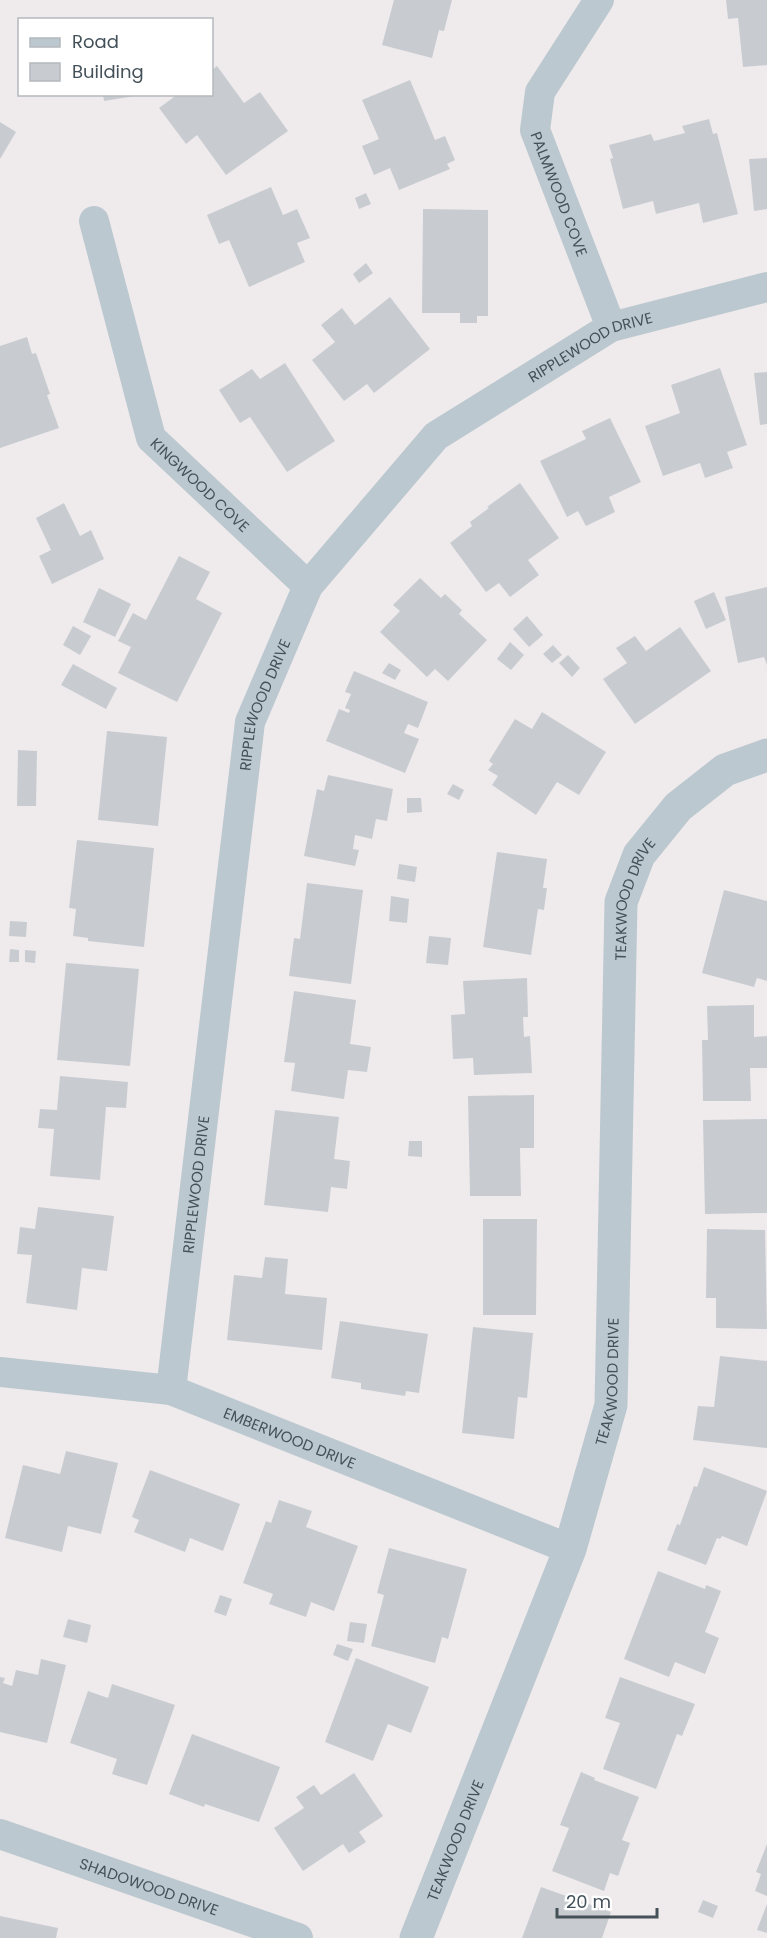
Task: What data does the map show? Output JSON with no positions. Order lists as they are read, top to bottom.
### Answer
{
  "streets": {
    "street": [
      "PALMWOOD COVE",
      "RIPPLEWOOD DRIVE",
      "KINGWOOD COVE",
      "TEAKWOOD DRIVE",
      "EMBERWOOD DRIVE",
      "SHADOWOOD DRIVE"
    ]
  },
  "crossings": [
    ["PALMWOOD COVE", "RIPPLEWOOD DRIVE"],
    ["RIPPLEWOOD DRIVE", "KINGWOOD COVE"],
    ["RIPPLEWOOD DRIVE", "EMBERWOOD DRIVE"],
    ["TEAKWOOD DRIVE", "EMBERWOOD DRIVE"]
  ],
  "legend": ["Road", "Building"],
  "scale_bar": "20 m"
}
